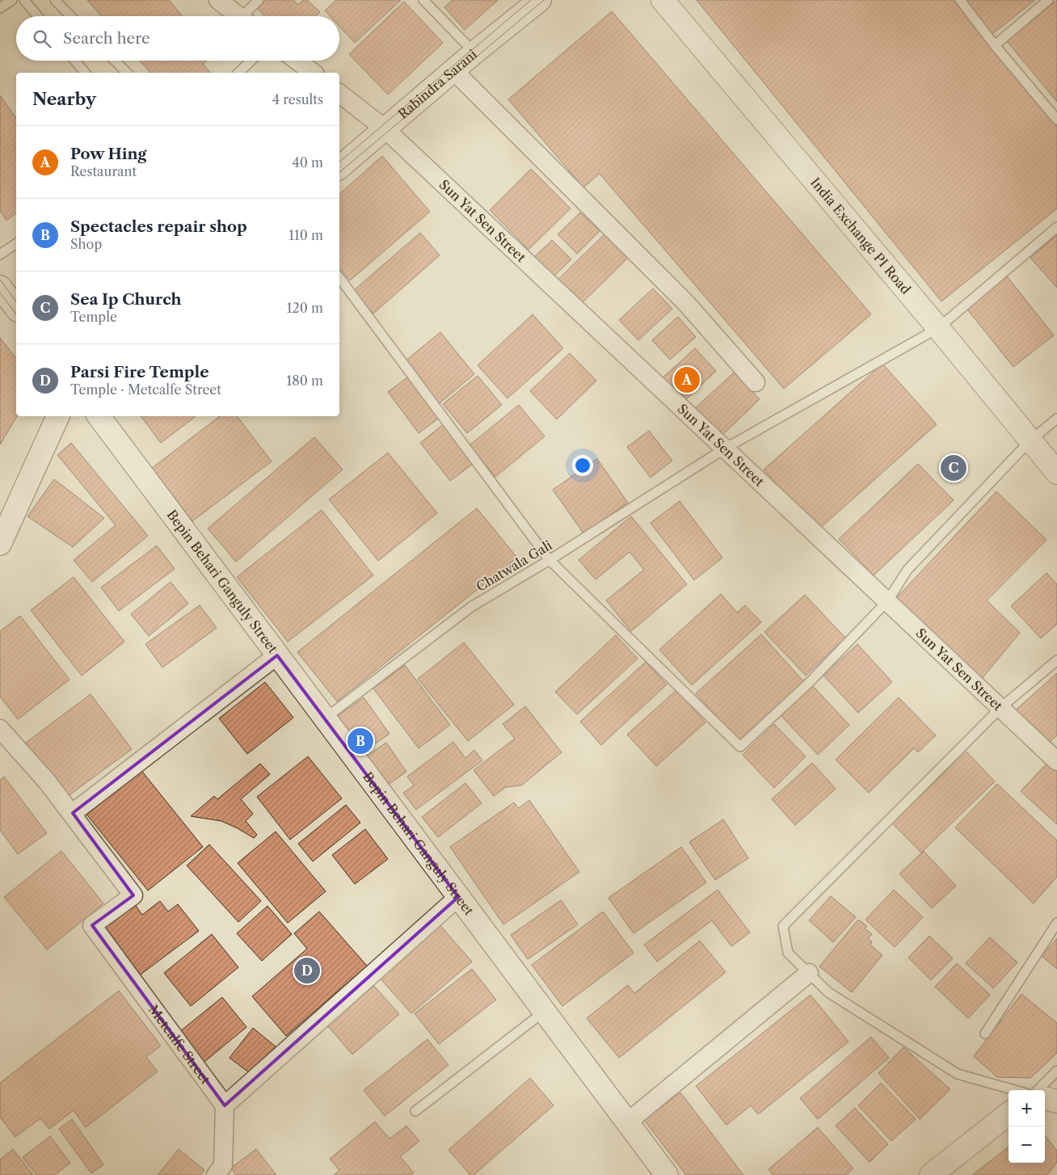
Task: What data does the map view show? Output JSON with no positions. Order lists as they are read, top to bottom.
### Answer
{
  "streets": {
    "main road": ["Rabindra Sarani", "India Exchange PI Road", "Bepin Behari Ganguly Street"],
    "street": ["Sun Yat Sen Street", "Metcalfe Street"],
    "lane": ["Chatwala Gali"]
  },
  "crossings": [
    ["Rabindra Sarani", "Sun Yat Sen Street"],
    ["Sun Yat Sen Street", "Chatwala Gali"],
    ["India Exchange PI Road", "Chatwala Gali"],
    ["Chatwala Gali", "Bepin Behari Ganguly Street"]
  ],
  "page": {
    "search": "Search here",
    "heading": ["Nearby", "4 results"],
    "list": [
      {
        "mark": "A",
        "name": "Pow Hing",
        "note": "Restaurant",
        "value": "40 m"
      },
      {
        "mark": "B",
        "name": "Spectacles repair shop",
        "note": "Shop",
        "value": "110 m"
      },
      {
        "mark": "C",
        "name": "Sea Ip Church",
        "note": "Temple",
        "value": "120 m"
      },
      {
        "mark": "D",
        "name": "Parsi Fire Temple",
        "note": "Temple · Metcalfe Street",
        "value": "180 m"
      }
    ],
    "pins": [
      "A",
      "C",
      "B",
      "D"
    ],
    "map_buttons": ["+", "−"]
  }
}
